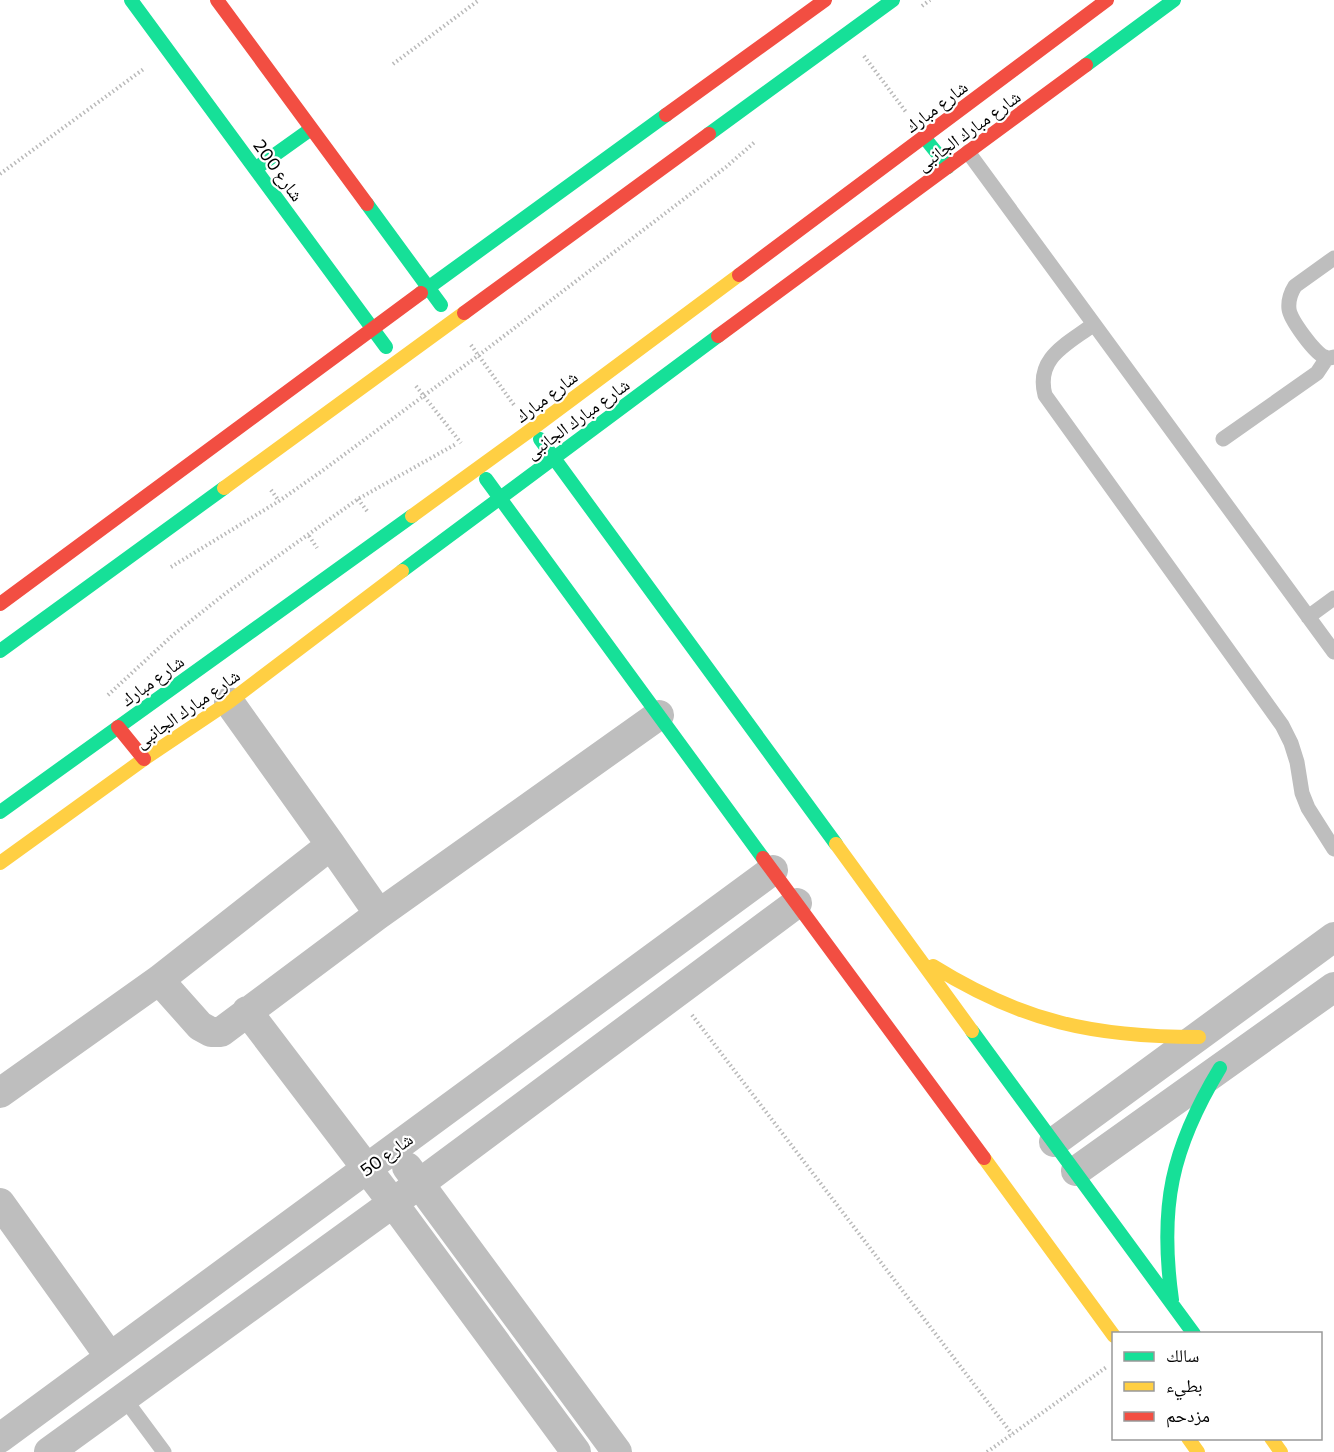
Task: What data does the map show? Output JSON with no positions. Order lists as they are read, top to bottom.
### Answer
{
  "streets": {
    "main road": ["شارع مبارك", "شارع مبارك الجانبى", "شارع 200"],
    "street": ["شارع 50"]
  },
  "legend": ["سالك", "بطيء", "مزدحم"]
}
